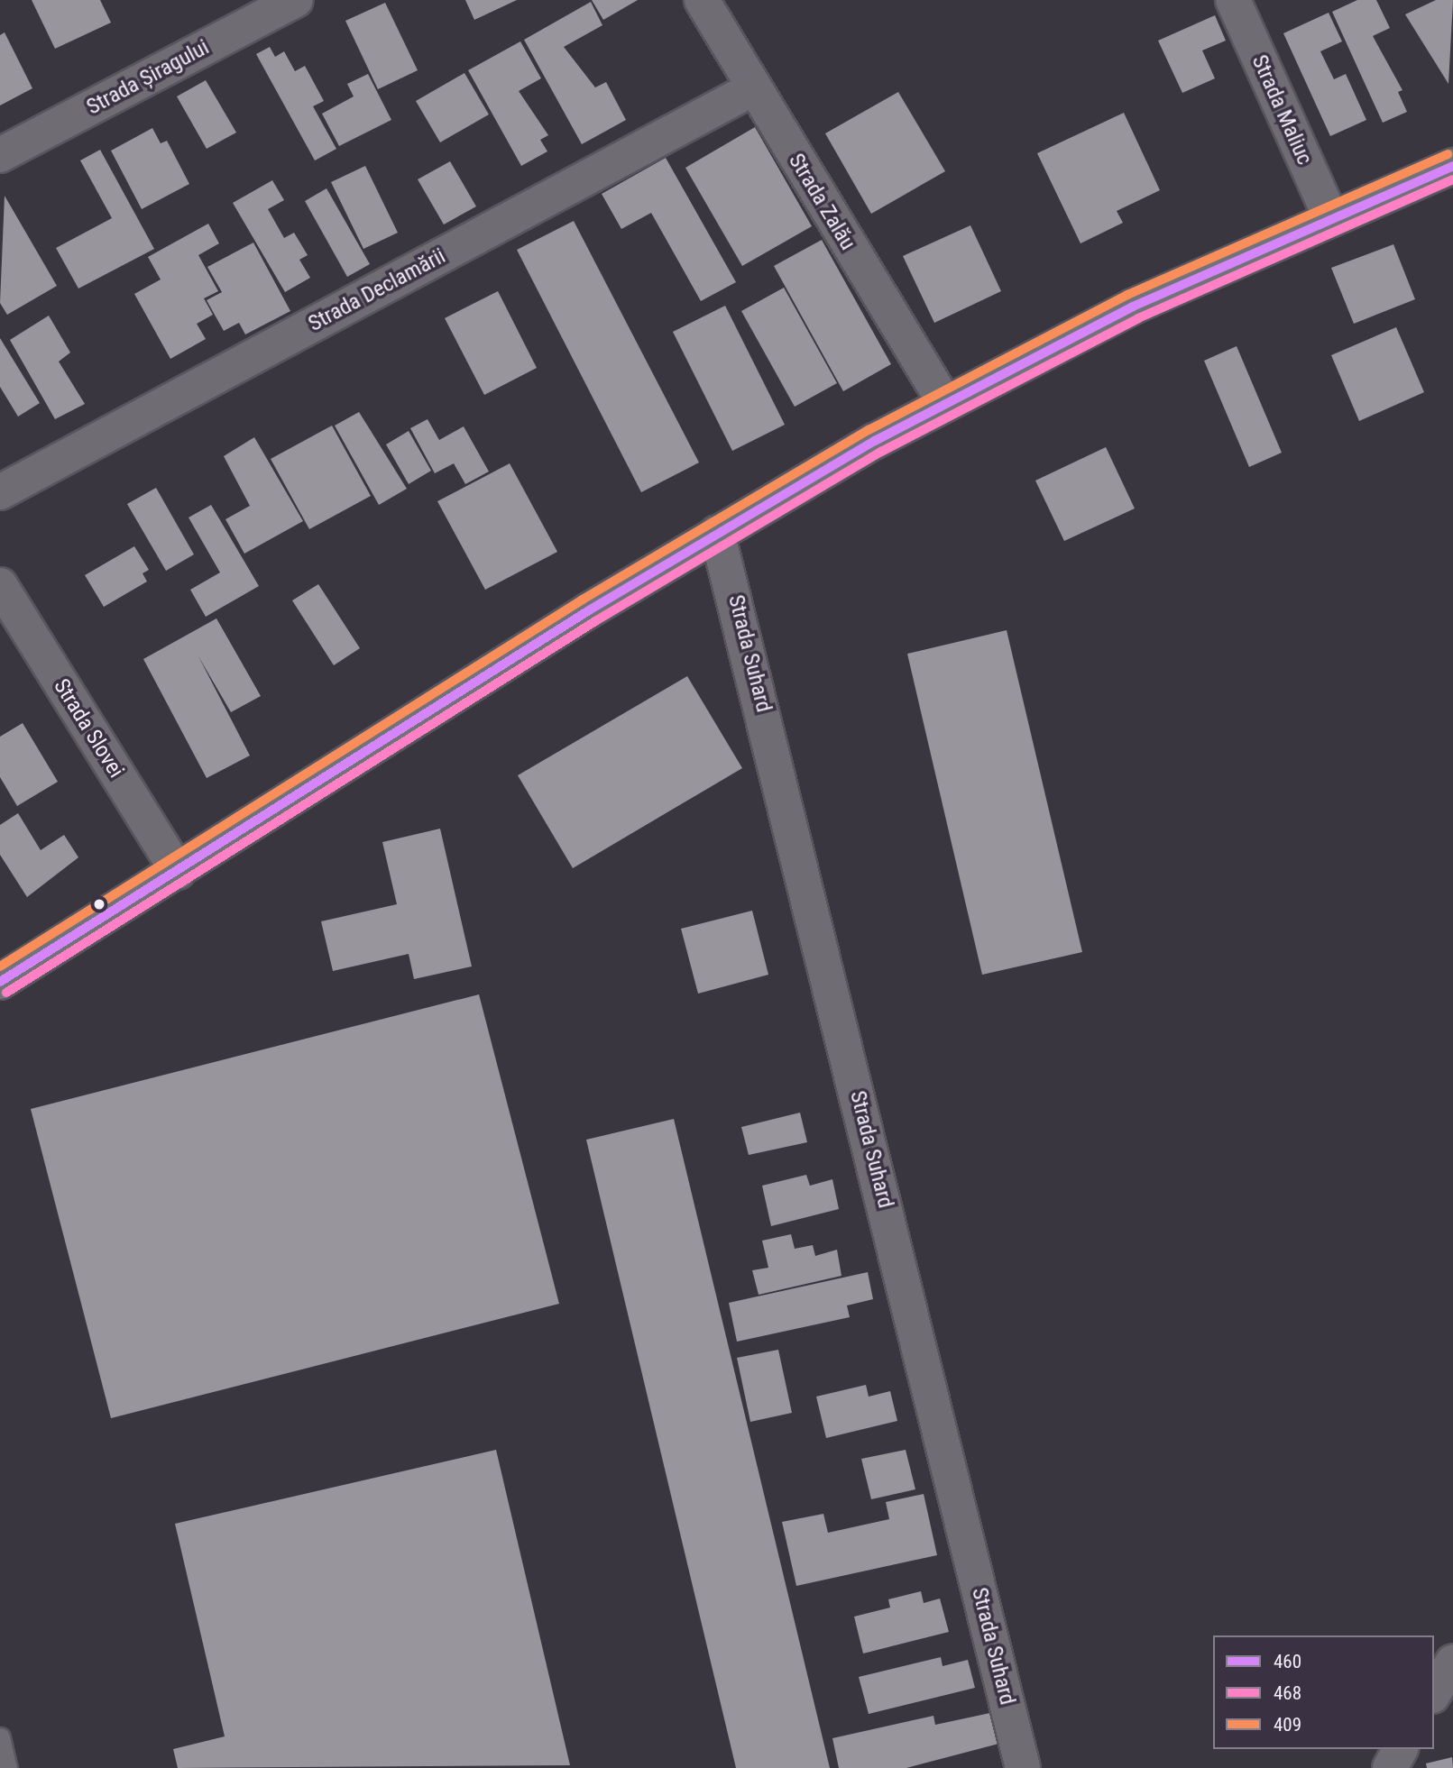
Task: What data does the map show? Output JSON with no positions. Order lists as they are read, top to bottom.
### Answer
{
  "streets": {
    "street": [
      "Strada Șiragului",
      "Strada Maliuc",
      "Strada Zalău",
      "Strada Declamării",
      "Strada Suhard",
      "Strada Slovei"
    ]
  },
  "crossings": [
    ["Strada Zalău", "Strada Declamării"]
  ],
  "lines": ["transit line 409", "transit line 460", "transit line 468"],
  "legend": ["460", "468", "409"]
}
